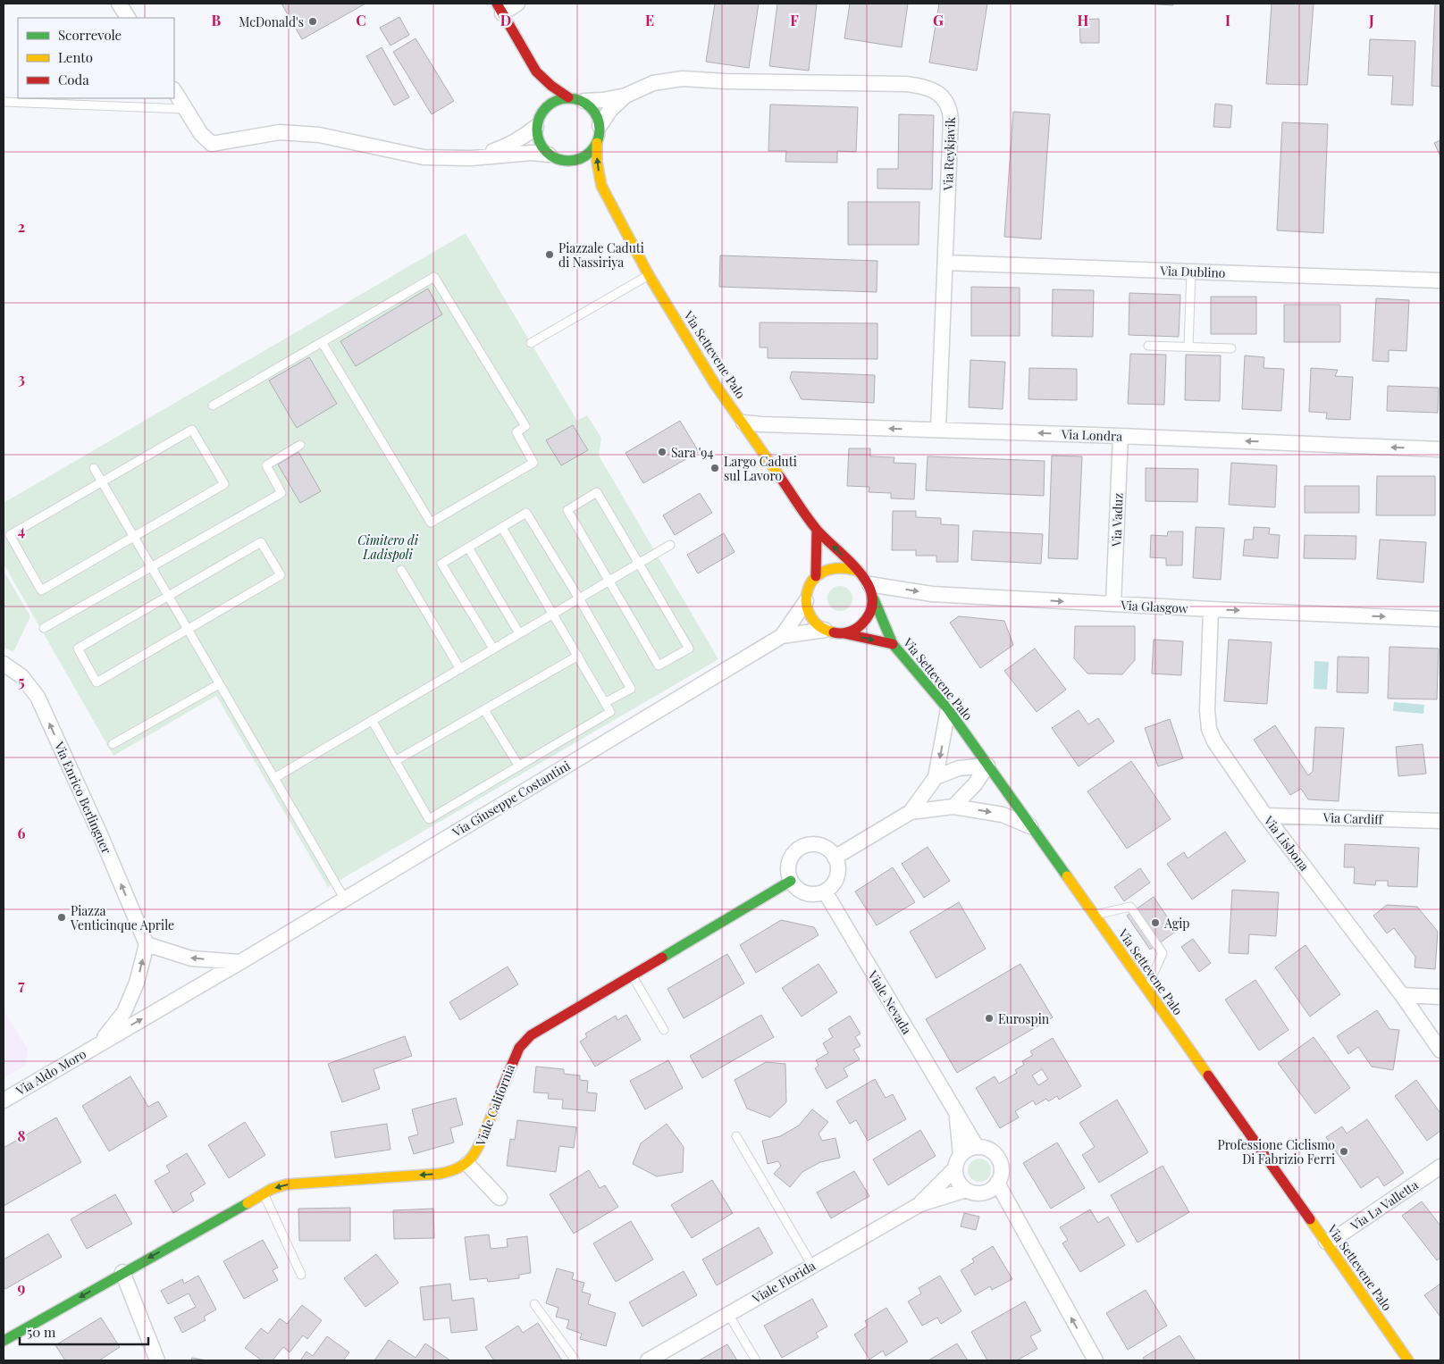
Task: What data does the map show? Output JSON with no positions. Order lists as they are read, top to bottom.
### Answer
{
  "streets": {
    "street": [
      "Via Reykjavik",
      "Via Dublino",
      "Via Settevene Palo",
      "Via Londra",
      "Via Vaduz",
      "Via Glasgow",
      "Via Enrico Berlinguer",
      "Via Giuseppe Costantini",
      "Via Cardiff",
      "Via Lisbona",
      "Viale Nevada",
      "Via Aldo Moro",
      "Viale California",
      "Via La Valletta",
      "Viale Florida"
    ]
  },
  "crossings": [
    ["Via Reykjavik", "Via Dublino"],
    ["Via Reykjavik", "Via Settevene Palo"],
    ["Via Reykjavik", "Via Londra"],
    ["Via Settevene Palo", "Via Londra"],
    ["Via Settevene Palo", "Via Glasgow"],
    ["Via Settevene Palo", "Via La Valletta"],
    ["Via Londra", "Via Vaduz"],
    ["Via Vaduz", "Via Glasgow"],
    ["Via Glasgow", "Via Lisbona"],
    ["Via Giuseppe Costantini", "Via Aldo Moro"],
    ["Via Cardiff", "Via Lisbona"],
    ["Viale Nevada", "Viale California"],
    ["Viale Nevada", "Viale Florida"]
  ],
  "one_way": [
    "Via Londra",
    "Via Glasgow",
    "Via Enrico Berlinguer",
    "Via Aldo Moro"
  ],
  "parks": ["Cimitero di Ladispoli"],
  "places": [
    "McDonald's",
    "Piazzale Caduti di Nassiriya",
    "Sara '94",
    "Largo Caduti sul Lavoro",
    "Piazza Venticinque Aprile",
    "Agip",
    "Eurospin",
    "Professione Ciclismo Di Fabrizio Ferri"
  ],
  "legend": ["Scorrevole", "Lento", "Coda"],
  "scale_bar": "50 m",
  "grid": {
    "columns": [
      "B",
      "C",
      "D",
      "E",
      "F",
      "G",
      "H",
      "I",
      "J"
    ],
    "rows": [
      "2",
      "3",
      "4",
      "5",
      "6",
      "7",
      "8",
      "9"
    ]
  }
}
